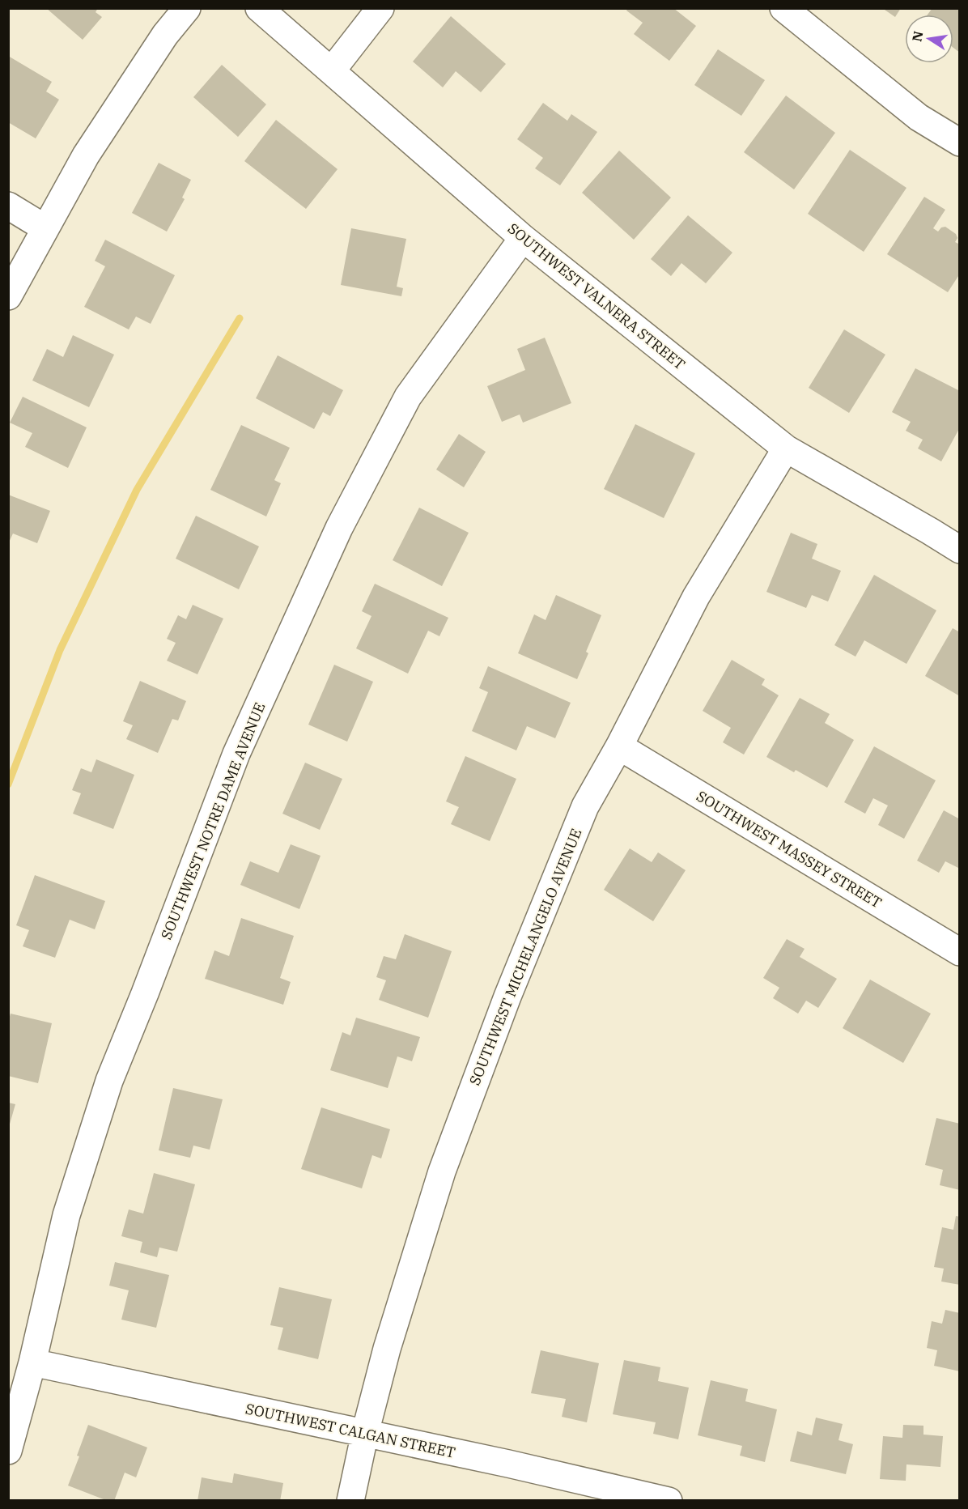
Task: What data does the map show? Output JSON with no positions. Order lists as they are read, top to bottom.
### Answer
{
  "streets": {
    "street": [
      "SOUTHWEST VALNERA STREET",
      "SOUTHWEST NOTRE DAME AVENUE",
      "SOUTHWEST MASSEY STREET",
      "SOUTHWEST MICHELANGELO AVENUE",
      "SOUTHWEST CALGAN STREET"
    ]
  },
  "crossings": [
    ["SOUTHWEST VALNERA STREET", "SOUTHWEST NOTRE DAME AVENUE"],
    ["SOUTHWEST VALNERA STREET", "SOUTHWEST MICHELANGELO AVENUE"],
    ["SOUTHWEST NOTRE DAME AVENUE", "SOUTHWEST CALGAN STREET"],
    ["SOUTHWEST MASSEY STREET", "SOUTHWEST MICHELANGELO AVENUE"],
    ["SOUTHWEST MICHELANGELO AVENUE", "SOUTHWEST CALGAN STREET"]
  ],
  "north": "left"
}
